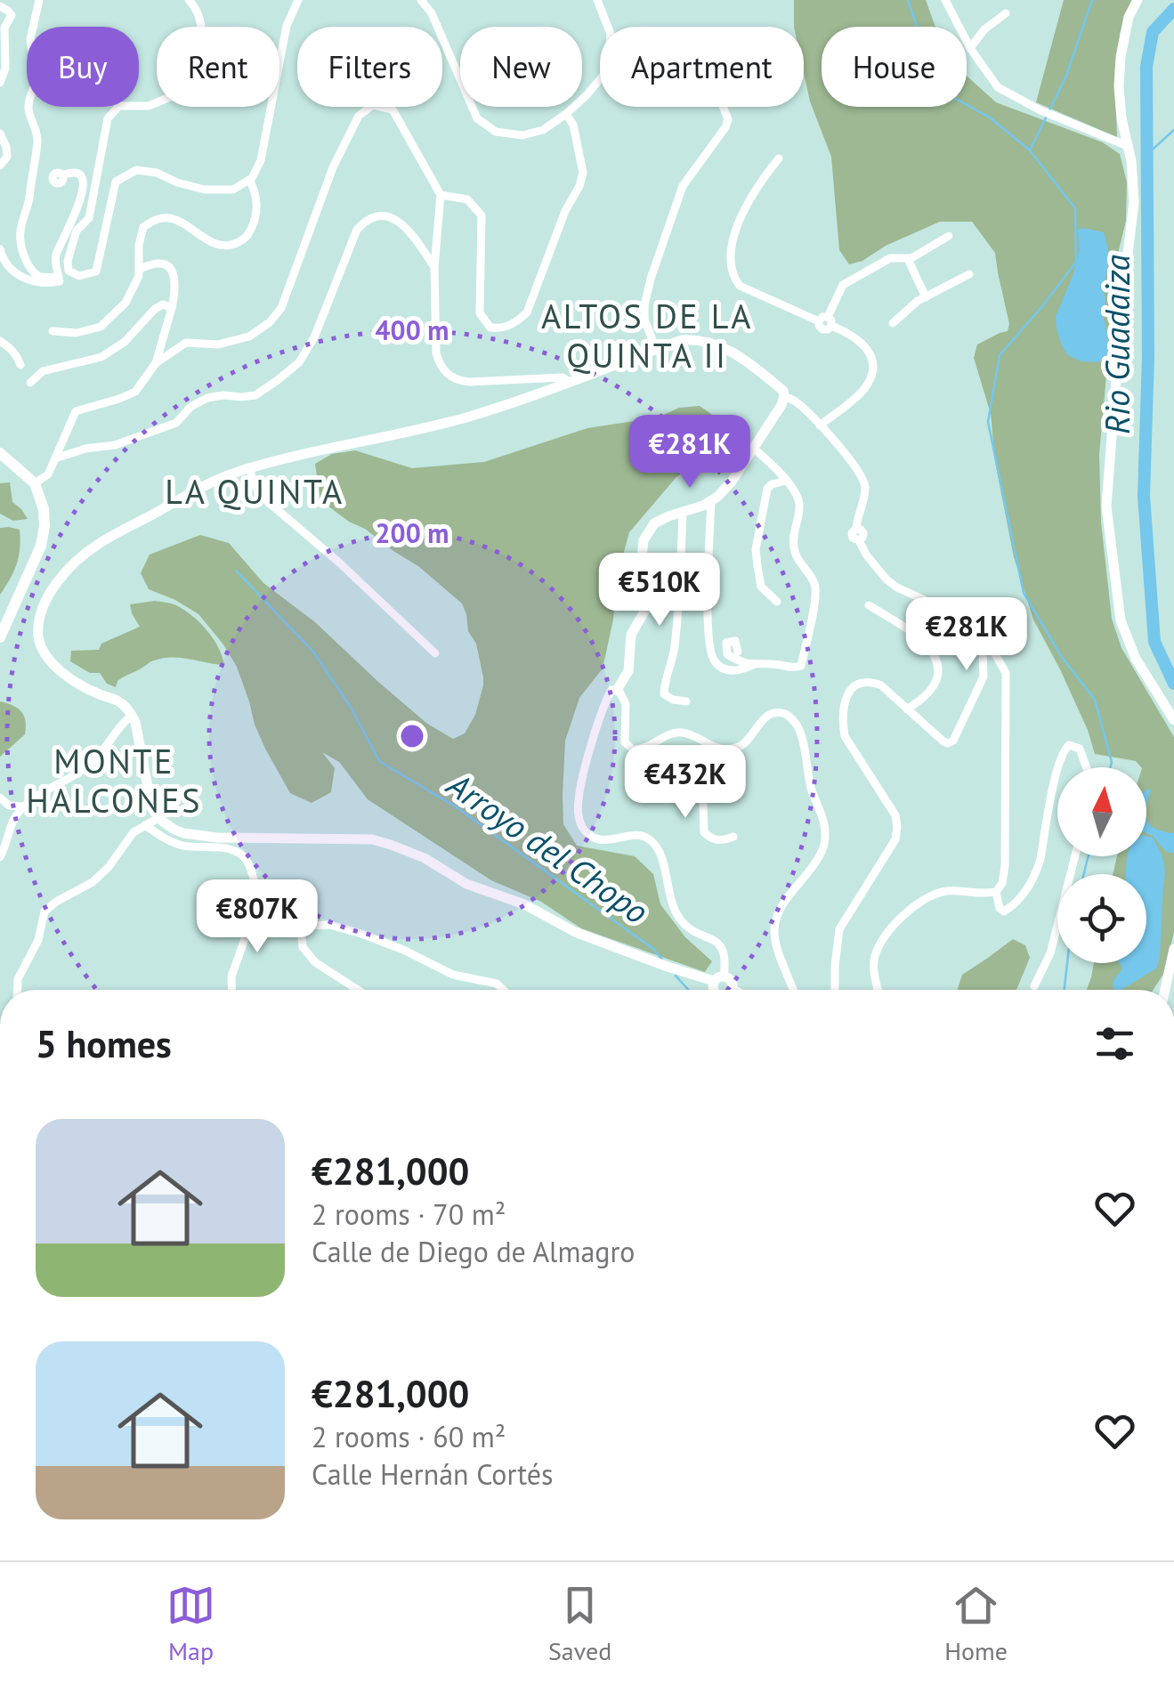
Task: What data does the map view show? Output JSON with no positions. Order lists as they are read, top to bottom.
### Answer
{
  "districts": ["ALTOS DE LA QUINTA II", "LA QUINTA", "MONTE HALCONES"],
  "water": ["Rio Guadaiza", "Arroyo del Chopo"],
  "north": "top",
  "page": {
    "chip": [
      "Buy",
      "Rent",
      "Filters",
      "New",
      "Apartment",
      "House"
    ],
    "price": [
      "€281K",
      "€510K",
      "€281K",
      "€432K",
      "€807K"
    ],
    "heading": "5 homes",
    "list": [
      {
        "name": "€281,000",
        "note": "2 rooms · 70 m² · Calle de Diego de Almagro"
      },
      {
        "name": "€281,000",
        "note": "2 rooms · 60 m² · Calle Hernán Cortés"
      }
    ],
    "tabs": ["Map", "Saved", "Home"]
  },
  "rings": ["400 m", "200 m"]
}
